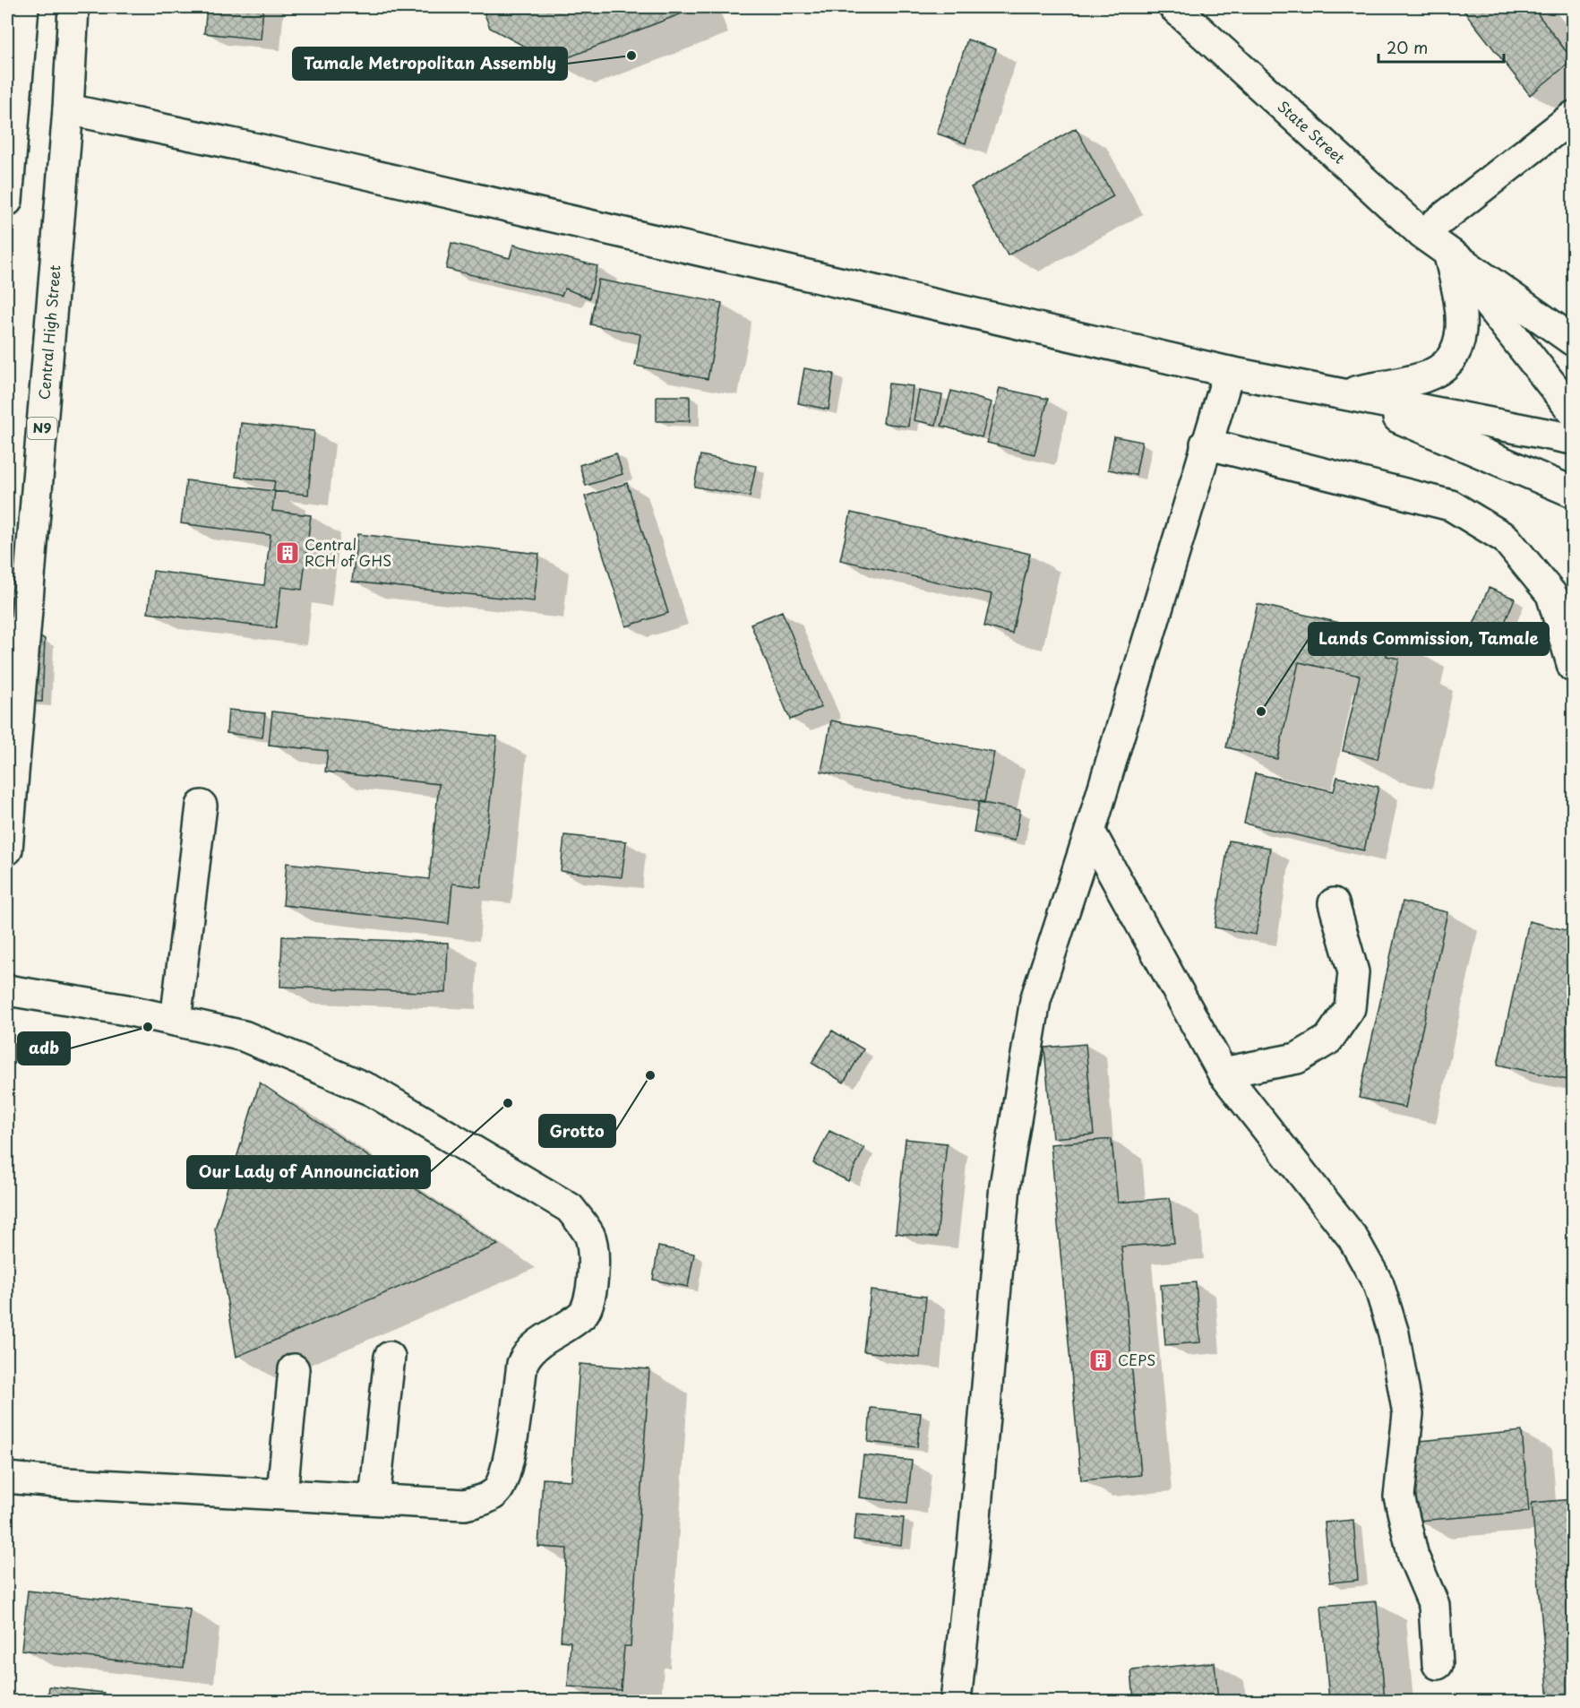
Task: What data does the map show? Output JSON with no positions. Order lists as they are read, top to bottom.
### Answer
{
  "streets": {
    "main road": ["State Street", "Central High Street", "N9"]
  },
  "places": {
    "other": [
      "Tamale Metropolitan Assembly",
      "Lands Commission, Tamale",
      "adb",
      "Grotto",
      "Our Lady of Announciation"
    ],
    "building": ["Central RCH of GHS", "CEPS"]
  },
  "scale_bar": "20 m"
}
